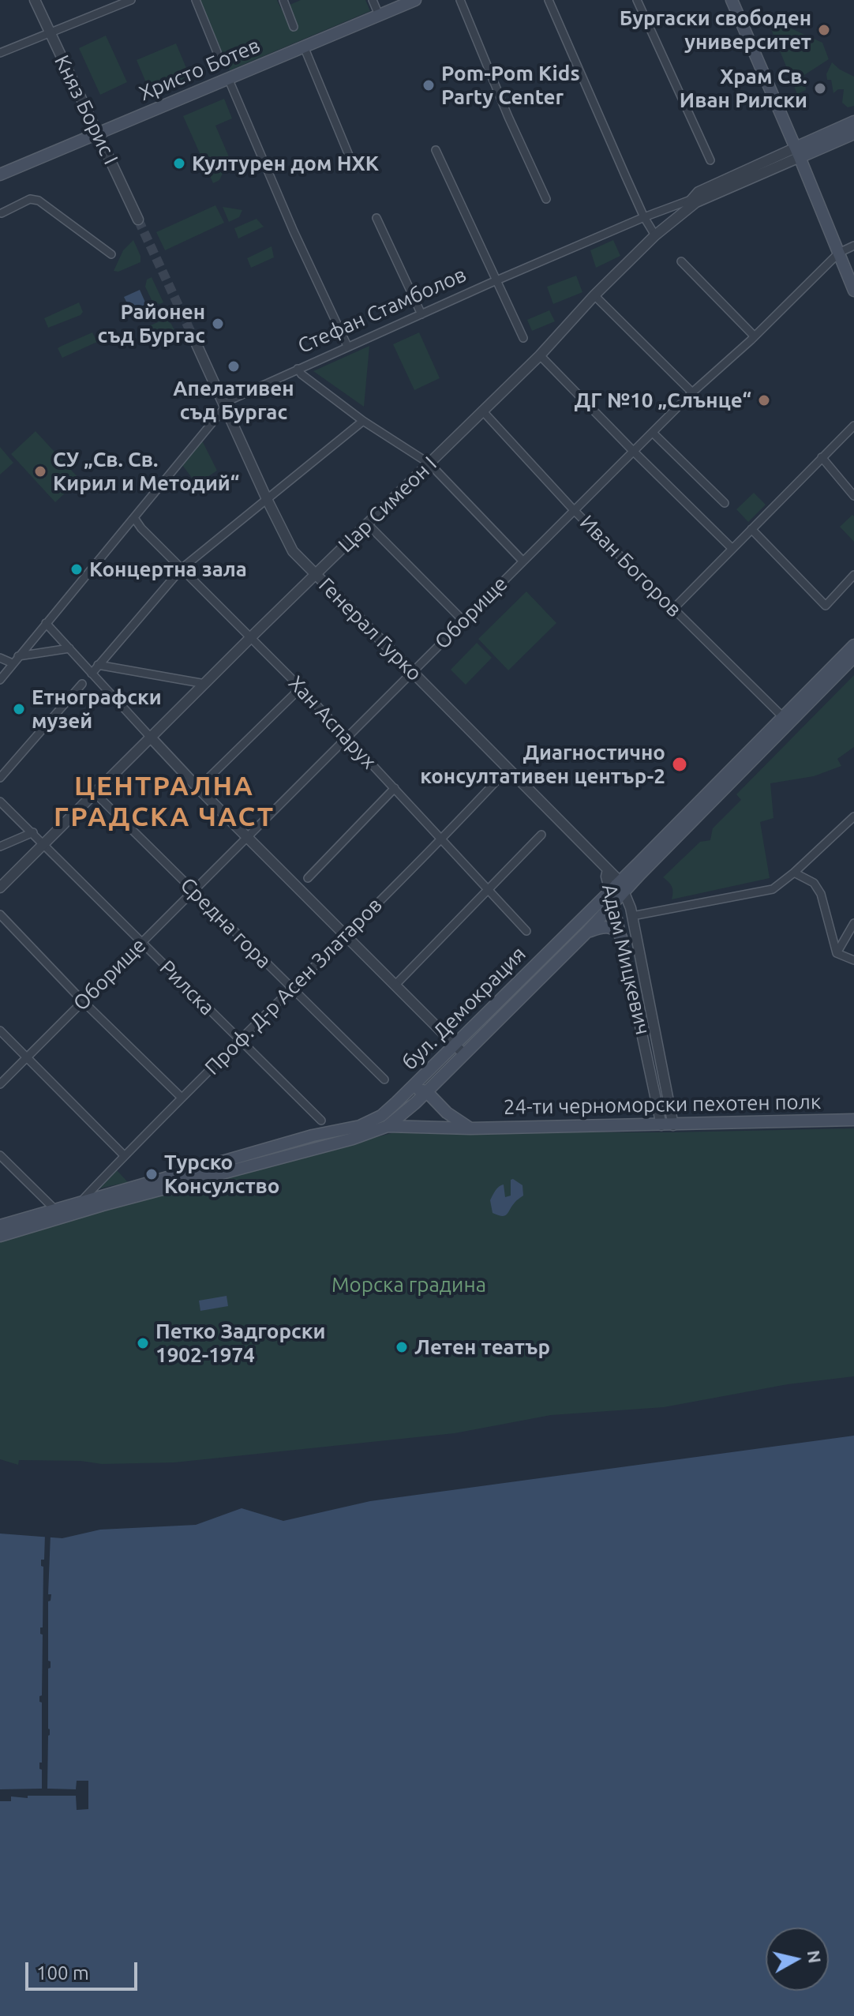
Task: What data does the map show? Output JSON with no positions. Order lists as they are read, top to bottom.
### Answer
{
  "streets": {
    "main road": [
      "Христо Ботев",
      "Стефан Стамболов",
      "бул. Демокрация",
      "24-ти черноморски пехотен полк"
    ],
    "street": [
      "Княз Борис I",
      "Цар Симеон I",
      "Иван Богоров",
      "Оборище",
      "Генерал Гурко",
      "Хан Аспарух",
      "Средна гора",
      "Адам Мицкевич",
      "Проф. Д-р Асен Златаров",
      "Рилска"
    ]
  },
  "crossings": [
    ["Христо Ботев", "Княз Борис I"],
    ["Стефан Стамболов", "Цар Симеон I"],
    ["Стефан Стамболов", "Генерал Гурко"],
    ["Стефан Стамболов", "Хан Аспарух"],
    ["Цар Симеон I", "Иван Богоров"],
    ["Цар Симеон I", "Генерал Гурко"],
    ["Цар Симеон I", "Хан Аспарух"],
    ["Цар Симеон I", "Средна гора"],
    ["Цар Симеон I", "Рилска"],
    ["Иван Богоров", "Оборище"],
    ["Иван Богоров", "бул. Демокрация"],
    ["Оборище", "Генерал Гурко"],
    ["Оборище", "Хан Аспарух"],
    ["Оборище", "Средна гора"],
    ["Оборище", "Рилска"],
    ["Генерал Гурко", "Адам Мицкевич"],
    ["Генерал Гурко", "Проф. Д-р Асен Златаров"],
    ["Хан Аспарух", "Проф. Д-р Асен Златаров"],
    ["Средна гора", "Проф. Д-р Асен Златаров"],
    ["Адам Мицкевич", "бул. Демокрация"],
    ["Адам Мицкевич", "24-ти черноморски пехотен полк"],
    ["Проф. Д-р Асен Златаров", "Рилска"],
    ["Проф. Д-р Асен Златаров", "бул. Демокрация"],
    ["бул. Демокрация", "24-ти черноморски пехотен полк"]
  ],
  "districts": ["ЦЕНТРАЛНА ГРАДСКА ЧАСТ"],
  "parks": ["Морска градина"],
  "places": [
    "Бургаски свободен университет",
    "Pom-Pom Kids Party Center",
    "Храм Св. Иван Рилски",
    "Културен дом НХК",
    "Районен съд Бургас",
    "Апелативен съд Бургас",
    "ДГ №10 „Слънце“",
    "СУ „Св. Св. Кирил и Методий“",
    "Концертна зала",
    "Етнографски музей",
    "Диагностично консултативен център-2",
    "Турско Консулство",
    "Петко Задгорски 1902-1974",
    "Летен театър"
  ],
  "scale_bar": "100 m",
  "north": "right"
}
